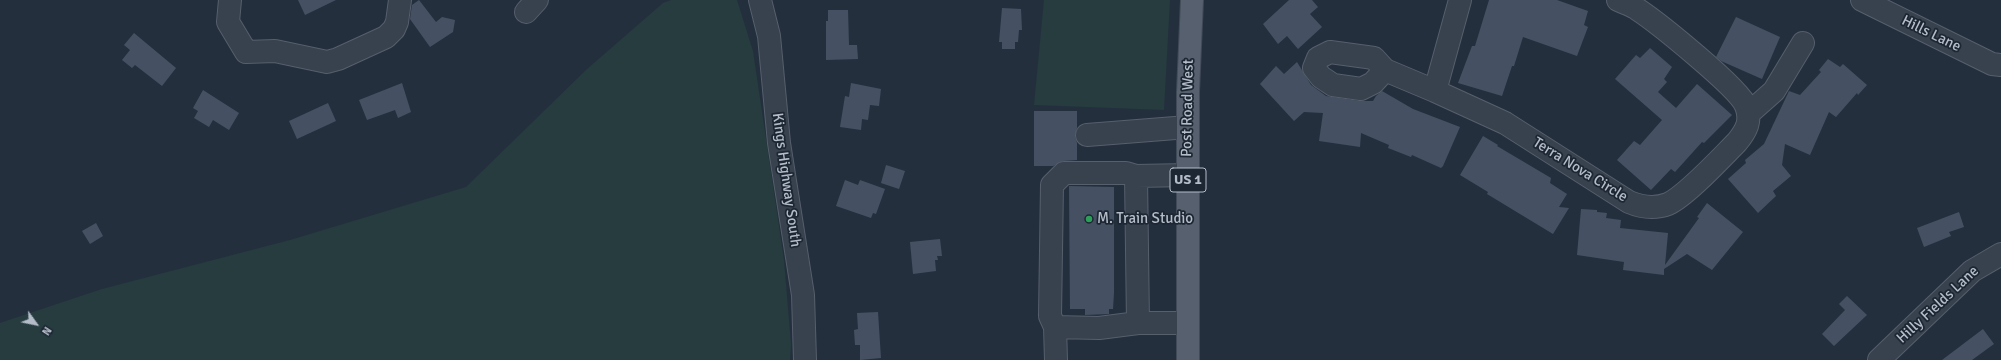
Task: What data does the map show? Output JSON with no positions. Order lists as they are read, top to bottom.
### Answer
{
  "streets": {
    "main road": ["Post Road West", "US 1"],
    "street": [
      "Hills Lane",
      "Terra Nova Circle",
      "Kings Highway South",
      "Hilly Fields Lane"
    ]
  },
  "places": ["M. Train Studio"],
  "north": "bottom right"
}
